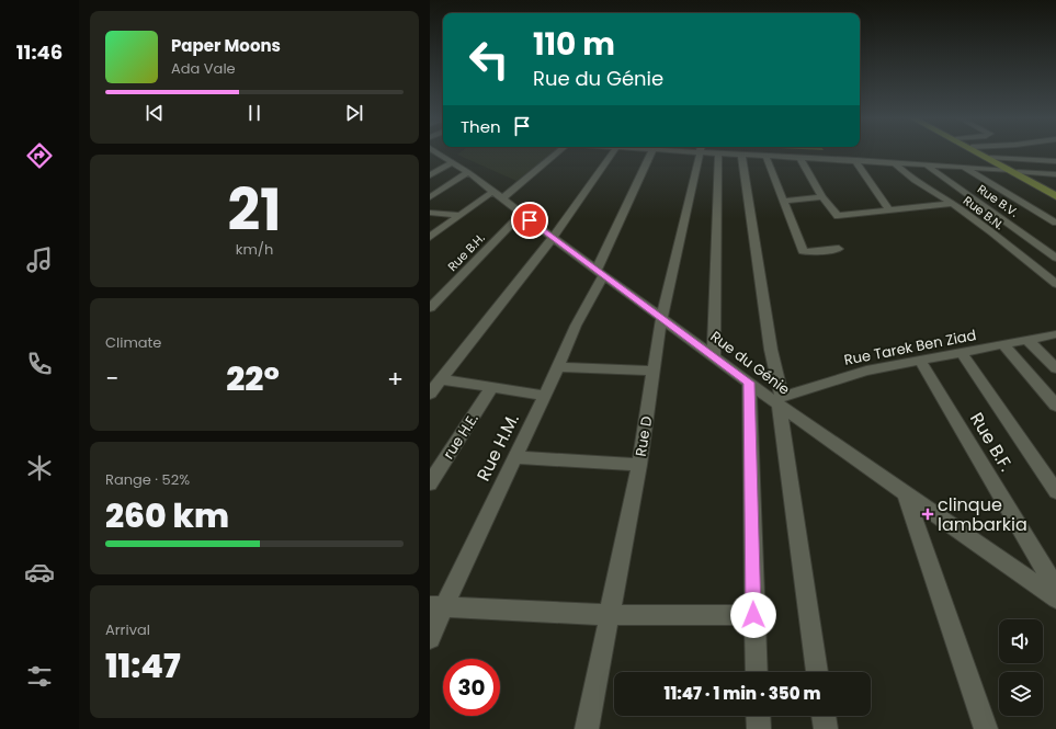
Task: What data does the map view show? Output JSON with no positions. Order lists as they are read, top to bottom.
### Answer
{
  "streets": {
    "street": [
      "Rue B.V.",
      "Rue B.N.",
      "Rue B.H.",
      "Rue Tarek Ben Ziad",
      "Rue du Génie",
      "rue H.E.",
      "Rue D",
      "Rue B.F.",
      "Rue H.M."
    ]
  },
  "crossings": [
    ["Rue B.H.", "Rue du Génie"],
    ["Rue Tarek Ben Ziad", "Rue du Génie"],
    ["Rue Tarek Ben Ziad", "Rue B.F."],
    ["Rue du Génie", "Rue D"],
    ["Rue du Génie", "Rue H.M."]
  ],
  "places": {
    "health": ["clinque lambarkia"]
  },
  "page": {
    "tabs": "11:46",
    "turn": ["110 m", "Rue du Génie"],
    "song": ["Paper Moons", "Ada Vale"],
    "then": "Then",
    "tile": [
      ["21", "km/h"],
      "Climate",
      ["Range · 52%", "260 km"],
      ["Arrival", "11:47"]
    ],
    "heat": ["−", "22°", "+"],
    "limit": "30",
    "trip": "11:47 · 1 min · 350 m"
  }
}
